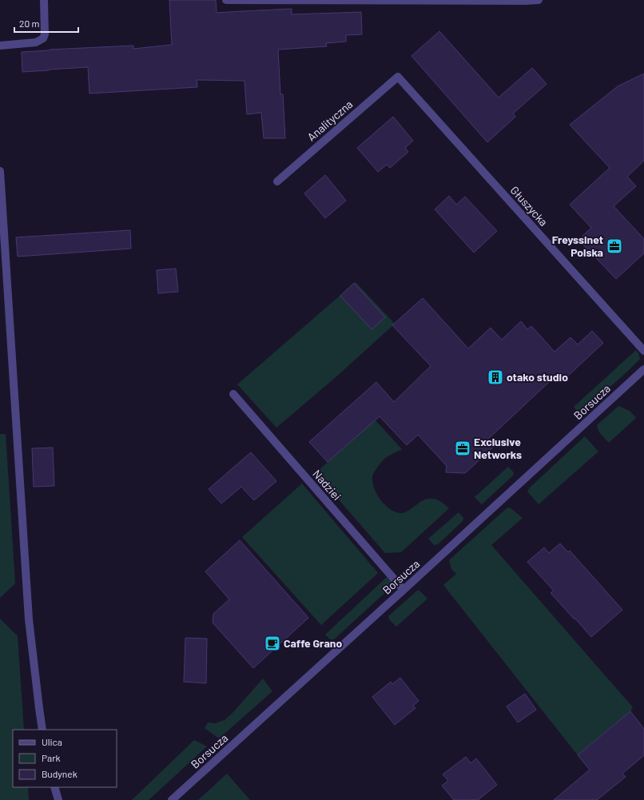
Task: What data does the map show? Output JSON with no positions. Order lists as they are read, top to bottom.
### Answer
{
  "streets": {
    "street": [
      "Analityczna",
      "Głuszycka",
      "Borsucza",
      "Nadziei"
    ]
  },
  "crossings": [
    ["Analityczna", "Głuszycka"],
    ["Borsucza", "Nadziei"]
  ],
  "places": {
    "office": ["Freyssinet Polska", "Exclusive Networks"],
    "building": ["otako studio"],
    "cafe": ["Caffe Grano"]
  },
  "legend": ["Ulica", "Park", "Budynek"],
  "scale_bar": "20 m"
}
